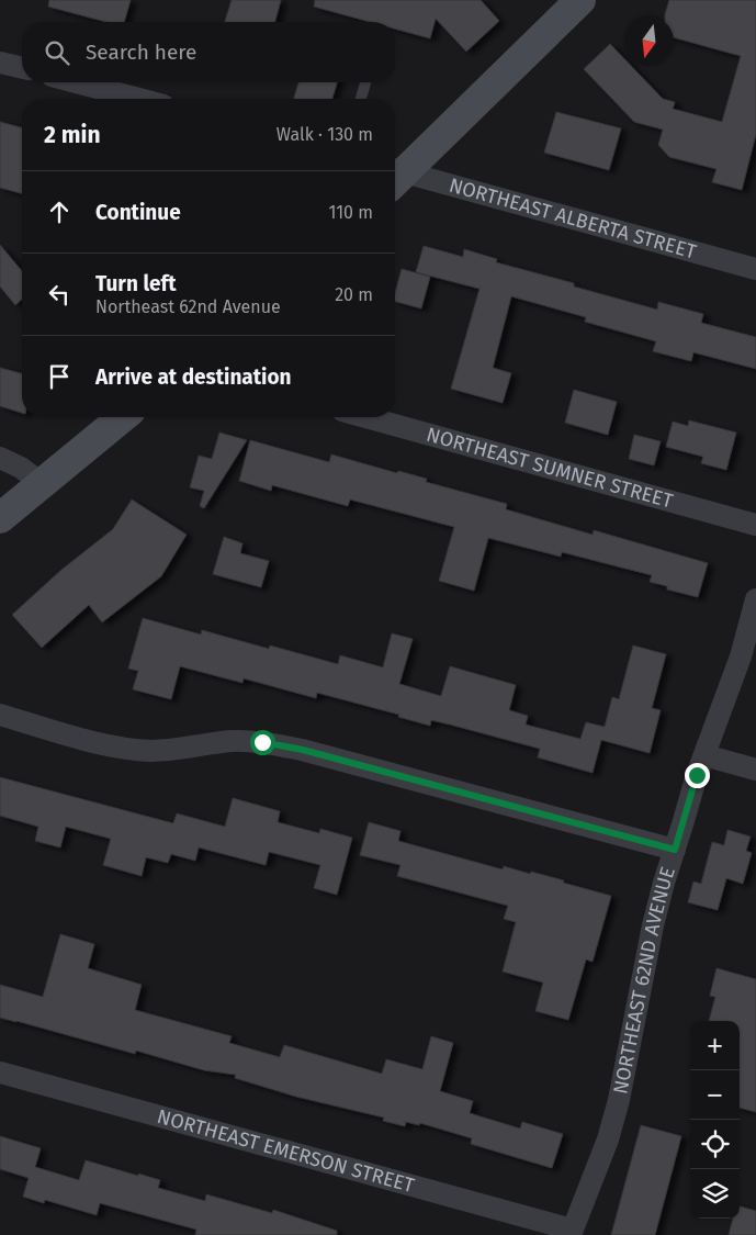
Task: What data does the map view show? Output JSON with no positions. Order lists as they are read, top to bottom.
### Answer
{
  "streets": {
    "street": [
      "NORTHEAST ALBERTA STREET",
      "NORTHEAST SUMNER STREET",
      "NORTHEAST 62ND AVENUE",
      "NORTHEAST EMERSON STREET"
    ]
  },
  "crossings": [
    ["NORTHEAST 62ND AVENUE", "NORTHEAST EMERSON STREET"]
  ],
  "north": "bottom",
  "page": {
    "search": "Search here",
    "heading": ["2 min", "Walk · 130 m"],
    "list": [
      ["Continue", "110 m"],
      ["Turn left", "Northeast 62nd Avenue", "20 m"],
      "Arrive at destination"
    ],
    "map_buttons": ["+", "−"]
  }
}
